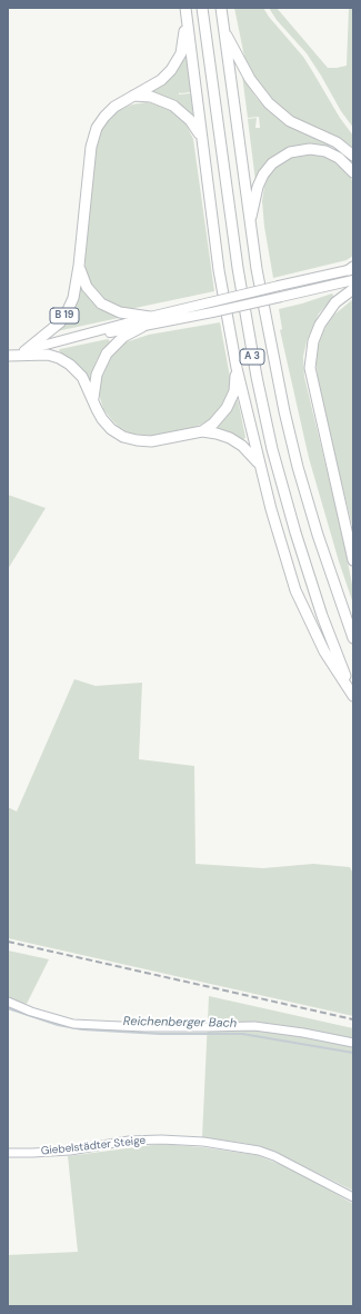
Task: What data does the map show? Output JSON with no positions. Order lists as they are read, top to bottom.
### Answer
{
  "streets": {
    "highway": ["B 19", "A 3"],
    "main road": ["Giebelstädter Steige"]
  },
  "water": ["Reichenberger Bach"]
}
